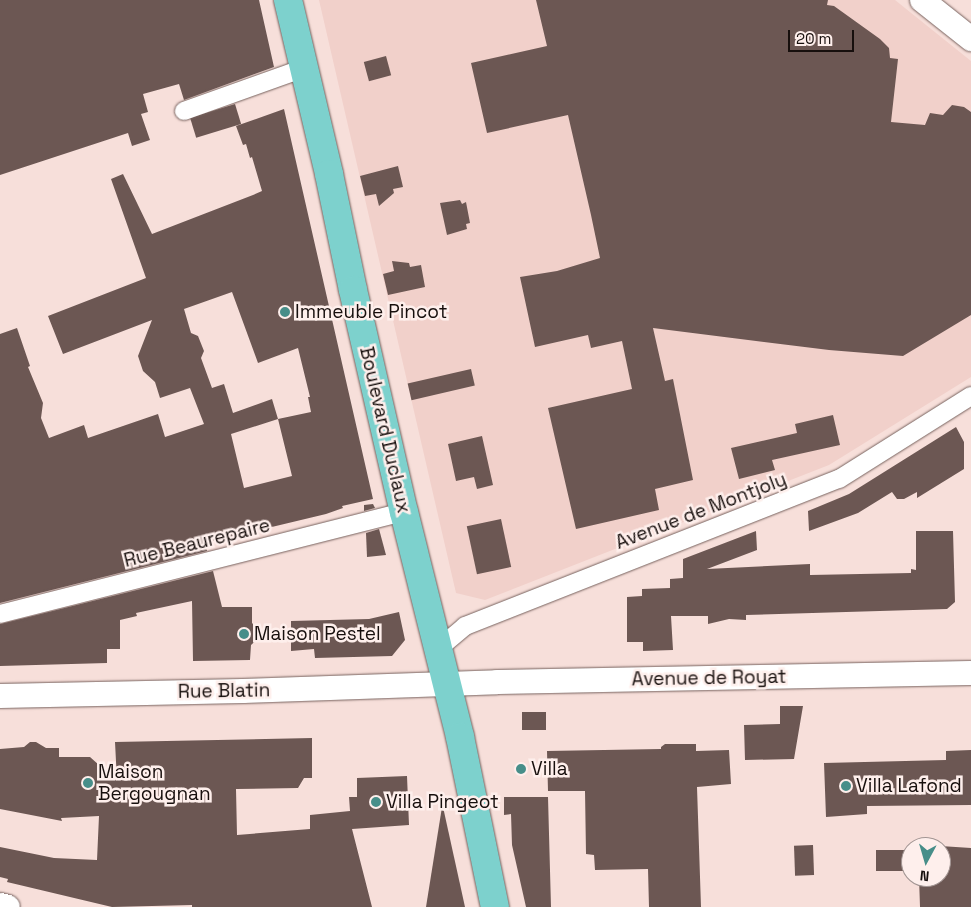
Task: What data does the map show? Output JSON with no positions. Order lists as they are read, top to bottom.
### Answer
{
  "streets": {
    "main road": ["Boulevard Duclaux"],
    "street": [
      "Avenue de Montjoly",
      "Rue Beaurepaire",
      "Avenue de Royat",
      "Rue Blatin"
    ]
  },
  "crossings": [
    ["Boulevard Duclaux", "Avenue de Montjoly"],
    ["Boulevard Duclaux", "Rue Beaurepaire"],
    ["Boulevard Duclaux", "Avenue de Royat"],
    ["Boulevard Duclaux", "Rue Blatin"],
    ["Avenue de Royat", "Rue Blatin"]
  ],
  "places": [
    "Immeuble Pincot",
    "Maison Pestel",
    "Villa",
    "Maison Bergougnan",
    "Villa Lafond",
    "Villa Pingeot"
  ],
  "scale_bar": "20 m",
  "north": "bottom"
}
